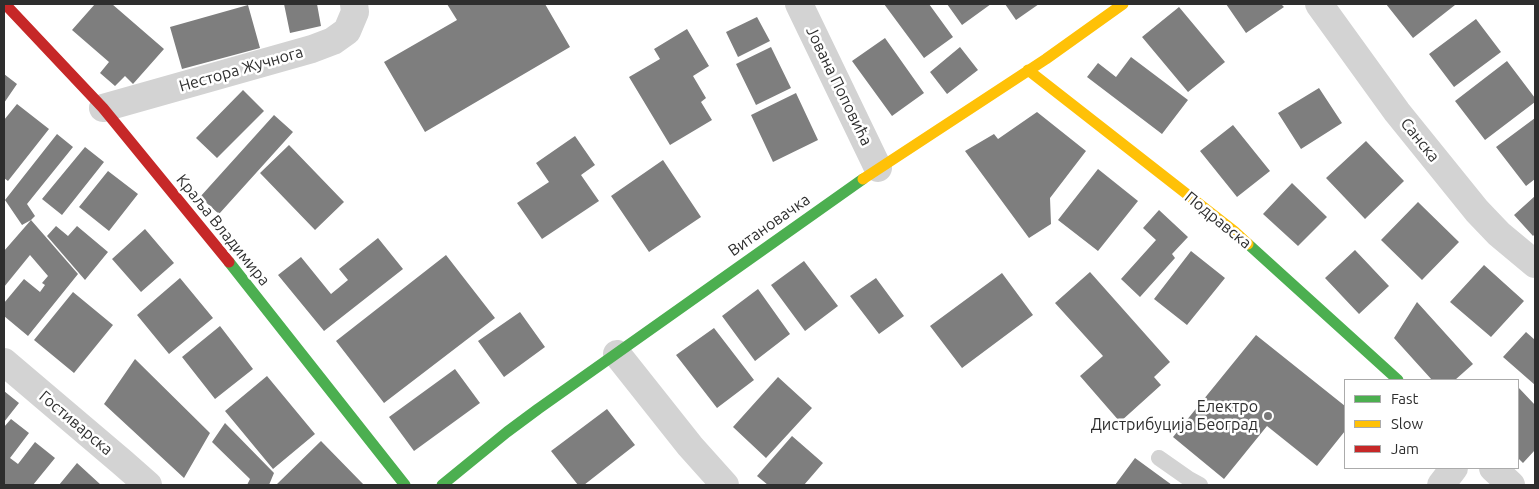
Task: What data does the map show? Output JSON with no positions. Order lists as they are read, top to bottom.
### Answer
{
  "streets": {
    "street": [
      "Нестора Жучнога",
      "Јована Поповића",
      "Санска",
      "Подравска",
      "Витановачка",
      "Краља Владимира",
      "Гостиварска"
    ]
  },
  "crossings": [
    ["Нестора Жучнога", "Краља Владимира"],
    ["Јована Поповића", "Витановачка"],
    ["Подравска", "Витановачка"]
  ],
  "places": ["Електро Дистрибуција Београд"],
  "legend": ["Fast", "Slow", "Jam"]
}
